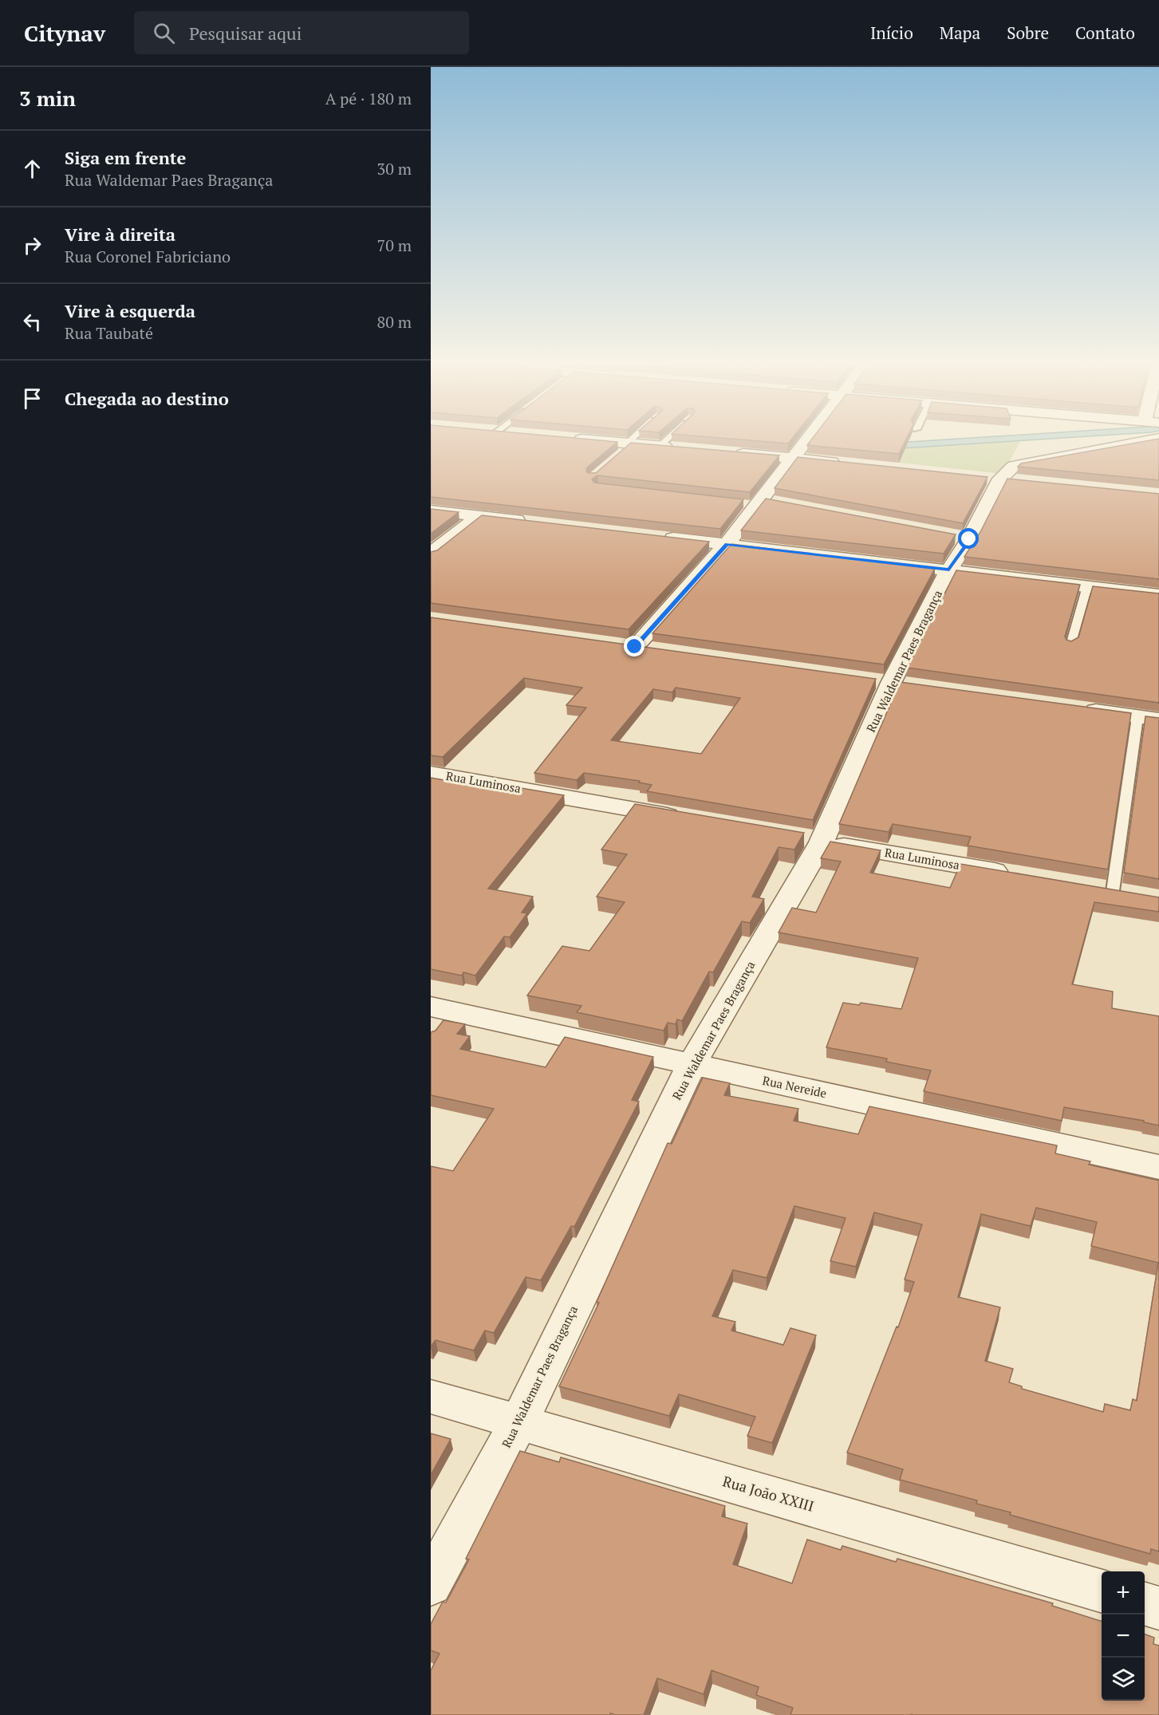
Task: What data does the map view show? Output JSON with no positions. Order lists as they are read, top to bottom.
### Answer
{
  "streets": {
    "street": [
      "Rua Waldemar Paes Bragança",
      "Rua Luminosa",
      "Rua Nereide",
      "Rua João XXIII"
    ]
  },
  "crossings": [
    ["Rua Waldemar Paes Bragança", "Rua Luminosa"],
    ["Rua Waldemar Paes Bragança", "Rua Nereide"],
    ["Rua Waldemar Paes Bragança", "Rua João XXIII"]
  ],
  "page": {
    "header": "Citynav",
    "search": "Pesquisar aqui",
    "nav": [
      "Início",
      "Mapa",
      "Sobre",
      "Contato"
    ],
    "heading": ["3 min", "A pé · 180 m"],
    "list": [
      ["Siga em frente", "Rua Waldemar Paes Bragança", "30 m"],
      ["Vire à direita", "Rua Coronel Fabriciano", "70 m"],
      ["Vire à esquerda", "Rua Taubaté", "80 m"],
      "Chegada ao destino"
    ],
    "map_buttons": ["+", "−"]
  }
}
